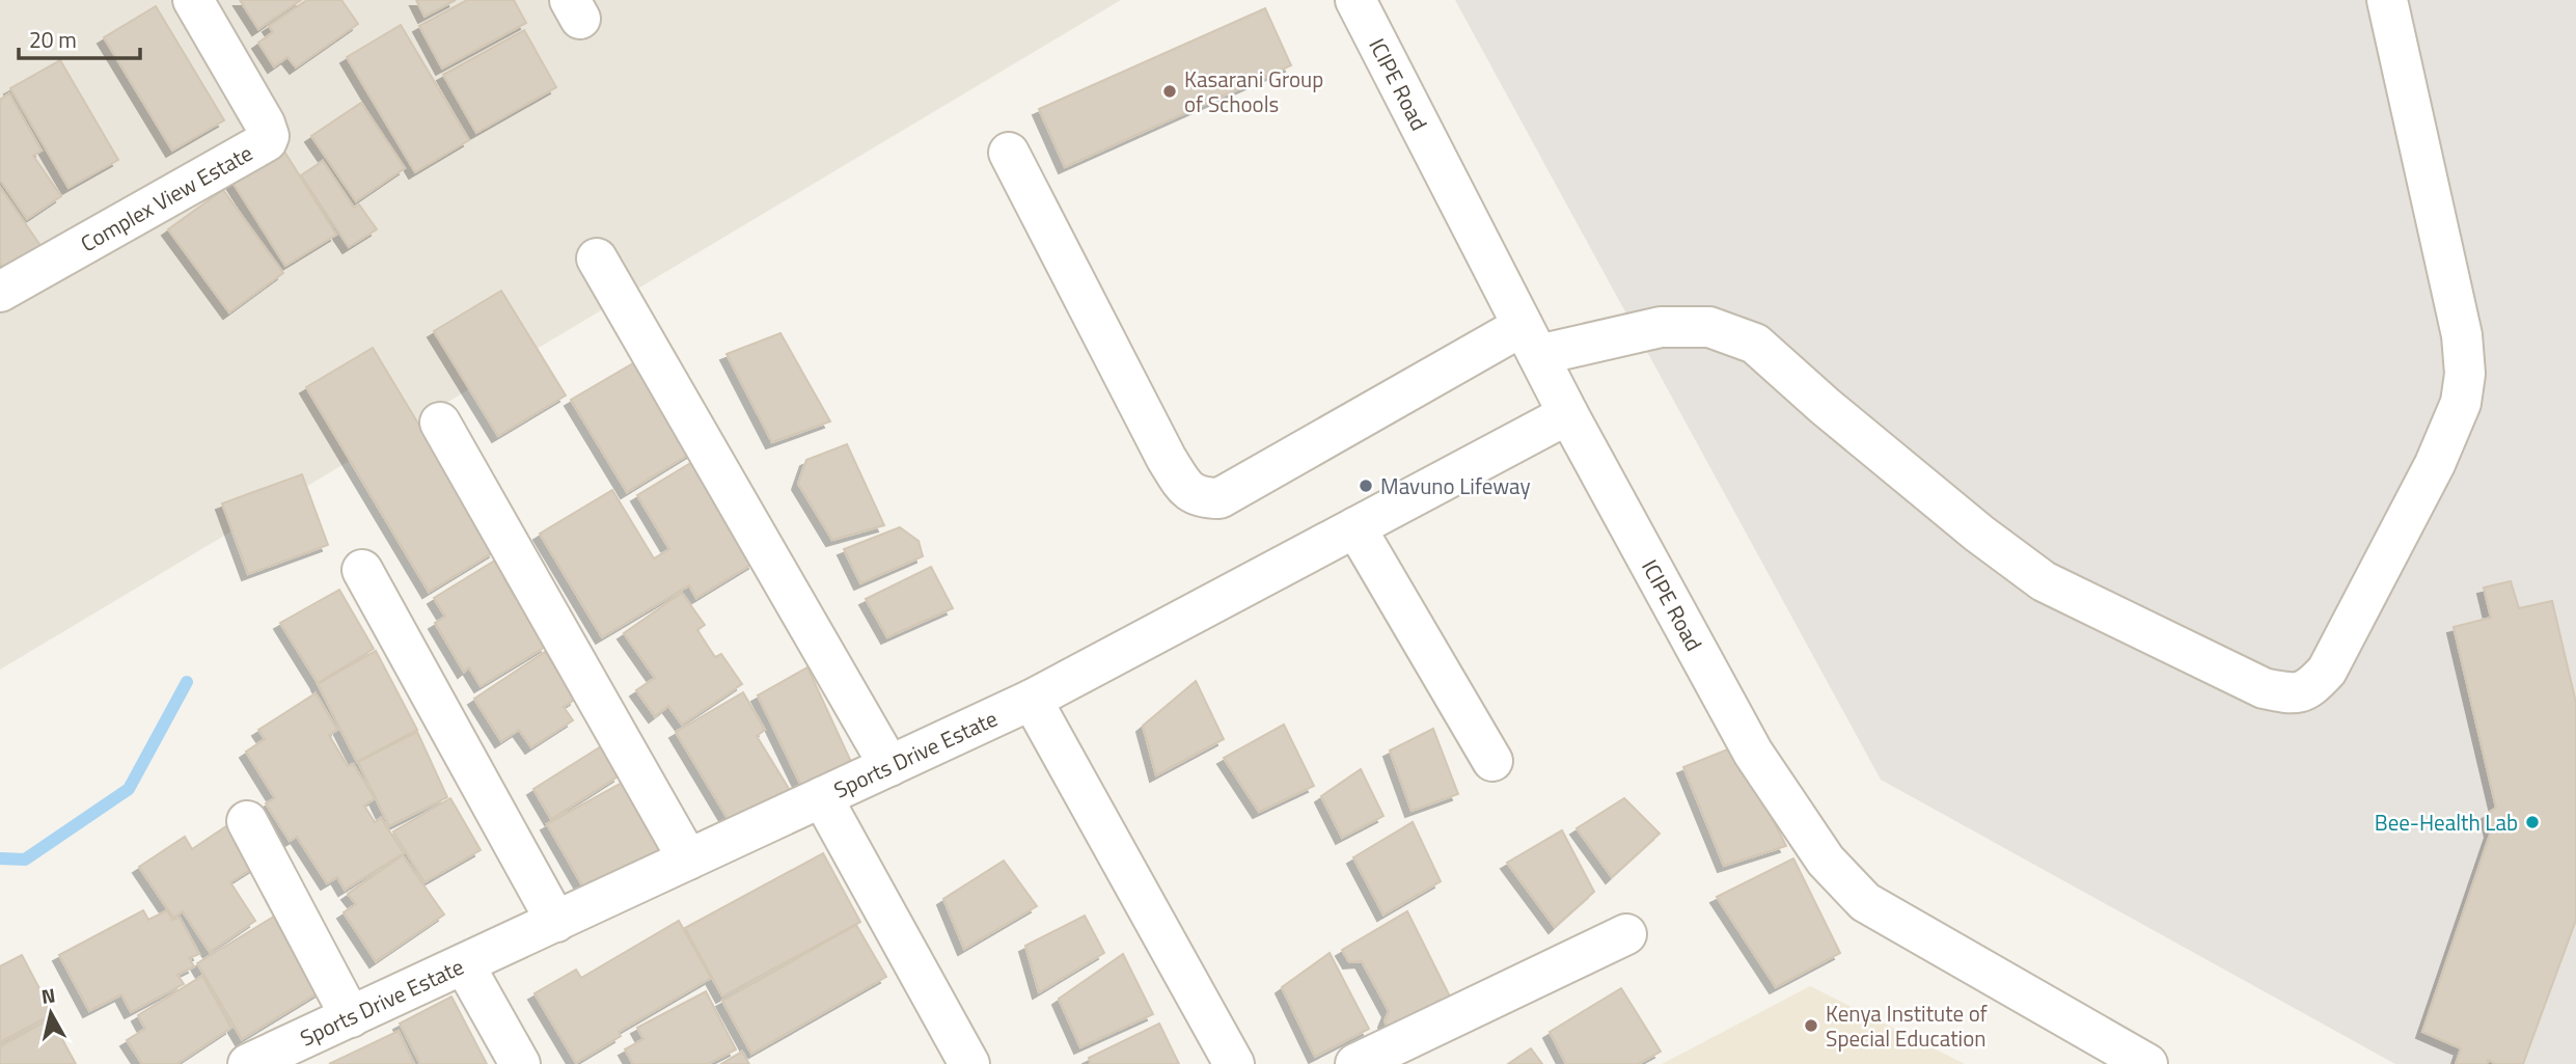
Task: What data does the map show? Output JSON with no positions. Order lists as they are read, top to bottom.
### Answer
{
  "streets": {
    "street": ["ICIPE Road", "Complex View Estate", "Sports Drive Estate"]
  },
  "crossings": [
    ["ICIPE Road", "Sports Drive Estate"]
  ],
  "places": [
    "Kasarani Group of Schools",
    "Mavuno Lifeway",
    "Bee-Health Lab",
    "Kenya Institute of Special Education"
  ],
  "scale_bar": "20 m",
  "north": "top"
}
